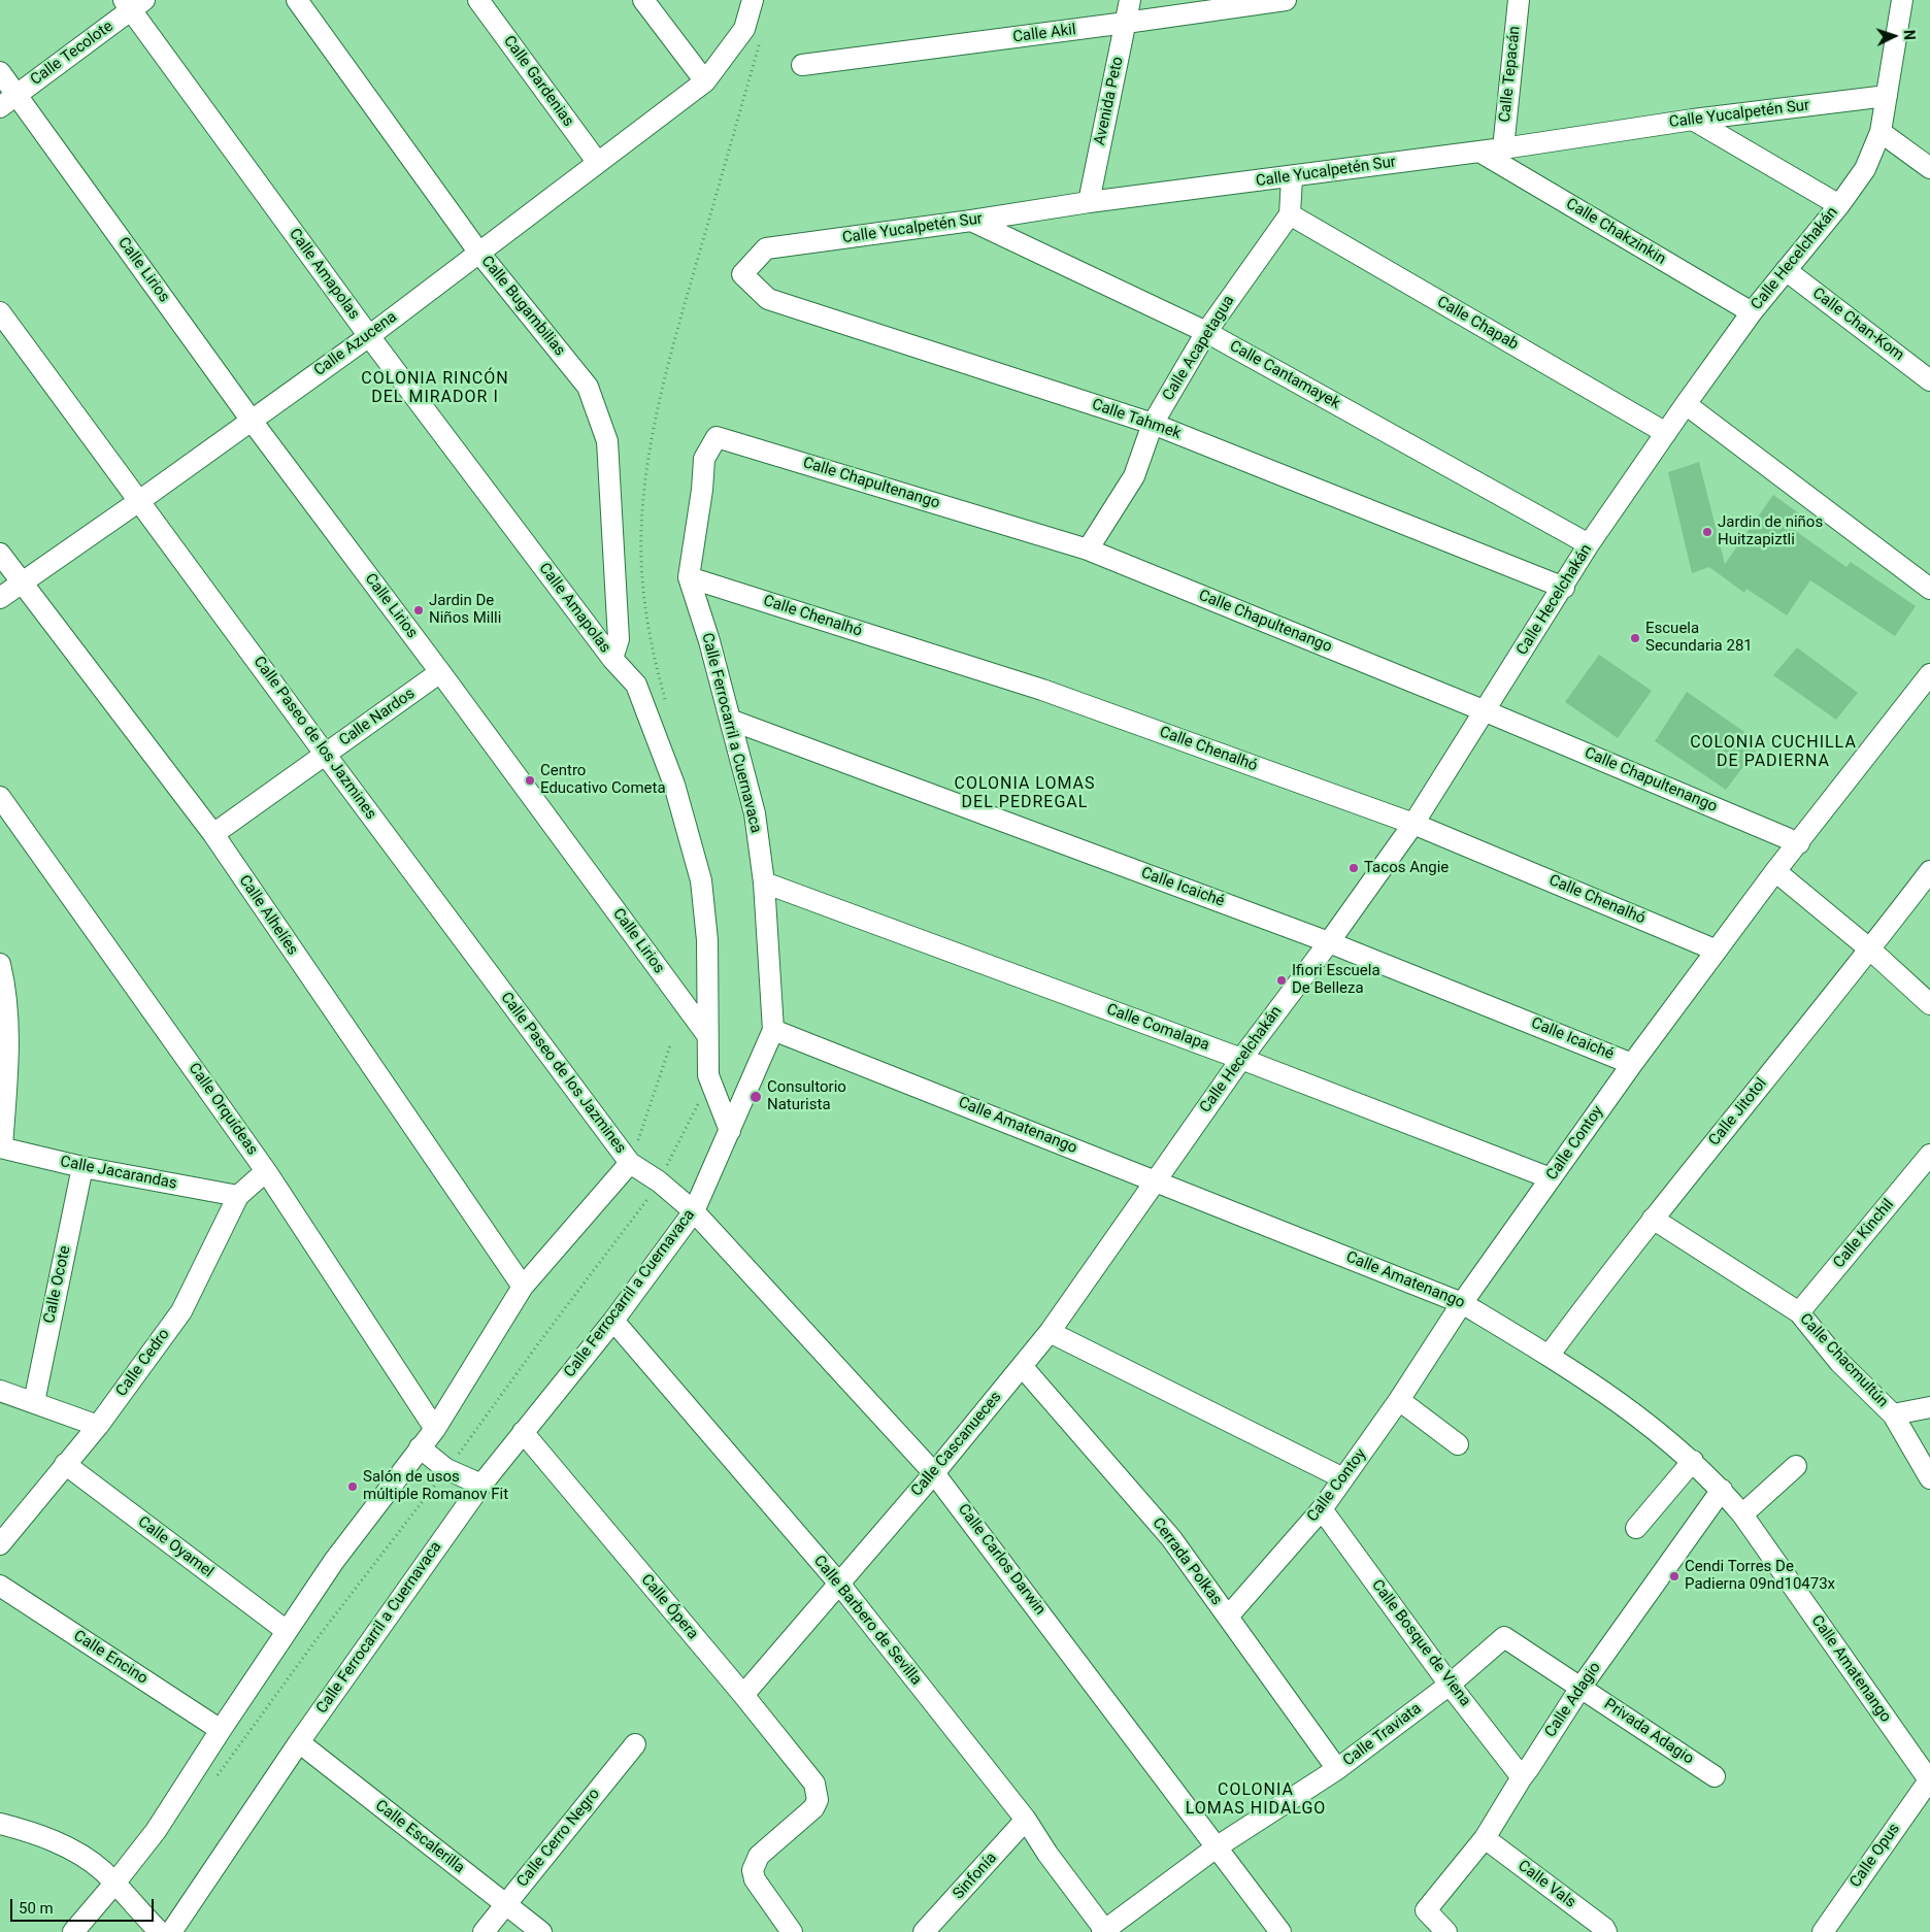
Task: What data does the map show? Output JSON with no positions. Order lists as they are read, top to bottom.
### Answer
{
  "streets": {
    "street": [
      "Calle Akil",
      "Calle Tecolote",
      "Calle Tepacán",
      "Calle Gardenias",
      "Avenida Peto",
      "Calle Yucalpetén Sur",
      "Calle Chakzinkin",
      "Calle Hecelchakán",
      "Calle Lirios",
      "Calle Amapolas",
      "Calle Bugambilias",
      "Calle Chapab",
      "Calle Chan-Kom",
      "Calle Azucena",
      "Calle Acapetagua",
      "Calle Cantamayek",
      "Calle Tahmek",
      "Calle Chapultenango",
      "Calle Chenalhó",
      "Calle Nardos",
      "Calle Ferrocarril a Cuernavaca",
      "Calle Paseo de los Jazmines",
      "Calle Icaiché",
      "Calle Alhelíes",
      "Calle Comalapa",
      "Calle Orquídeas",
      "Calle Jitotol",
      "Calle Amatenango",
      "Calle Contoy",
      "Calle Jacarandas",
      "Calle Kinchil",
      "Calle Ocote",
      "Calle Chacmultún",
      "Calle Cedro",
      "Calle Cascanueces",
      "Calle Oyamel",
      "Calle Carlos Darwin",
      "Cerrada Polkas",
      "Calle Ópera",
      "Calle Barbero de Sevilla",
      "Calle Bosque de Viena",
      "Calle Encino",
      "Calle Adagio",
      "Privada Adagio",
      "Calle Traviata",
      "Calle Escalerilla",
      "Calle Cerro Negro",
      "Calle Opus",
      "Sinfonía",
      "Calle Vals"
    ]
  },
  "crossings": [
    ["Calle Akil", "Avenida Peto"],
    ["Calle Tecolote", "Calle Lirios"],
    ["Calle Tecolote", "Calle Amapolas"],
    ["Calle Tepacán", "Calle Yucalpetén Sur"],
    ["Calle Gardenias", "Calle Azucena"],
    ["Avenida Peto", "Calle Yucalpetén Sur"],
    ["Calle Yucalpetén Sur", "Calle Chakzinkin"],
    ["Calle Yucalpetén Sur", "Calle Hecelchakán"],
    ["Calle Yucalpetén Sur", "Calle Cantamayek"],
    ["Calle Yucalpetén Sur", "Calle Tahmek"],
    ["Calle Chakzinkin", "Calle Hecelchakán"],
    ["Calle Hecelchakán", "Calle Chapab"],
    ["Calle Hecelchakán", "Calle Chan-Kom"],
    ["Calle Hecelchakán", "Calle Cantamayek"],
    ["Calle Hecelchakán", "Calle Tahmek"],
    ["Calle Hecelchakán", "Calle Chapultenango"],
    ["Calle Hecelchakán", "Calle Chenalhó"],
    ["Calle Hecelchakán", "Calle Icaiché"],
    ["Calle Hecelchakán", "Calle Comalapa"],
    ["Calle Hecelchakán", "Calle Amatenango"],
    ["Calle Hecelchakán", "Calle Cascanueces"],
    ["Calle Lirios", "Calle Azucena"],
    ["Calle Lirios", "Calle Nardos"],
    ["Calle Amapolas", "Calle Bugambilias"],
    ["Calle Amapolas", "Calle Azucena"],
    ["Calle Bugambilias", "Calle Azucena"],
    ["Calle Chapab", "Calle Acapetagua"],
    ["Calle Azucena", "Calle Paseo de los Jazmines"],
    ["Calle Azucena", "Calle Alhelíes"],
    ["Calle Acapetagua", "Calle Cantamayek"],
    ["Calle Acapetagua", "Calle Tahmek"],
    ["Calle Acapetagua", "Calle Chapultenango"],
    ["Calle Chapultenango", "Calle Ferrocarril a Cuernavaca"],
    ["Calle Chapultenango", "Calle Contoy"],
    ["Calle Chenalhó", "Calle Ferrocarril a Cuernavaca"],
    ["Calle Chenalhó", "Calle Contoy"],
    ["Calle Nardos", "Calle Paseo de los Jazmines"],
    ["Calle Nardos", "Calle Alhelíes"],
    ["Calle Ferrocarril a Cuernavaca", "Calle Icaiché"],
    ["Calle Ferrocarril a Cuernavaca", "Calle Comalapa"],
    ["Calle Ferrocarril a Cuernavaca", "Calle Amatenango"],
    ["Calle Ferrocarril a Cuernavaca", "Calle Carlos Darwin"],
    ["Calle Ferrocarril a Cuernavaca", "Calle Ópera"],
    ["Calle Ferrocarril a Cuernavaca", "Calle Barbero de Sevilla"],
    ["Calle Ferrocarril a Cuernavaca", "Calle Escalerilla"],
    ["Calle Paseo de los Jazmines", "Calle Carlos Darwin"],
    ["Calle Icaiché", "Calle Contoy"],
    ["Calle Comalapa", "Calle Contoy"],
    ["Calle Orquídeas", "Calle Cedro"],
    ["Calle Jitotol", "Calle Amatenango"],
    ["Calle Jitotol", "Calle Chacmultún"],
    ["Calle Amatenango", "Calle Contoy"],
    ["Calle Amatenango", "Calle Cascanueces"],
    ["Calle Amatenango", "Calle Adagio"],
    ["Calle Amatenango", "Calle Opus"],
    ["Calle Contoy", "Cerrada Polkas"],
    ["Calle Contoy", "Calle Bosque de Viena"],
    ["Calle Jacarandas", "Calle Ocote"],
    ["Calle Jacarandas", "Calle Cedro"],
    ["Calle Kinchil", "Calle Chacmultún"],
    ["Calle Cedro", "Calle Oyamel"],
    ["Calle Cascanueces", "Calle Carlos Darwin"],
    ["Calle Cascanueces", "Cerrada Polkas"],
    ["Calle Cascanueces", "Calle Ópera"],
    ["Calle Cascanueces", "Calle Barbero de Sevilla"],
    ["Calle Carlos Darwin", "Calle Traviata"],
    ["Cerrada Polkas", "Calle Traviata"],
    ["Calle Barbero de Sevilla", "Calle Traviata"],
    ["Calle Barbero de Sevilla", "Sinfonía"],
    ["Calle Bosque de Viena", "Calle Adagio"],
    ["Calle Bosque de Viena", "Calle Traviata"],
    ["Calle Adagio", "Privada Adagio"],
    ["Calle Adagio", "Calle Vals"],
    ["Privada Adagio", "Calle Traviata"],
    ["Calle Escalerilla", "Calle Cerro Negro"]
  ],
  "districts": [
    "COLONIA RINCÓN DEL MIRADOR I",
    "COLONIA CUCHILLA DE PADIERNA",
    "COLONIA LOMAS DEL PEDREGAL",
    "COLONIA LOMAS HIDALGO"
  ],
  "places": [
    "Jardin de niños Huitzapiztli",
    "Jardin De Niños Milli",
    "Escuela Secundaria 281",
    "Centro Educativo Cometa",
    "Tacos Angie",
    "Ifiori Escuela De Belleza",
    "Consultorio Naturista",
    "Salón de usos múltiple Romanov Fit",
    "Cendi Torres De Padierna 09nd10473x"
  ],
  "scale_bar": "50 m",
  "north": "right"
}
